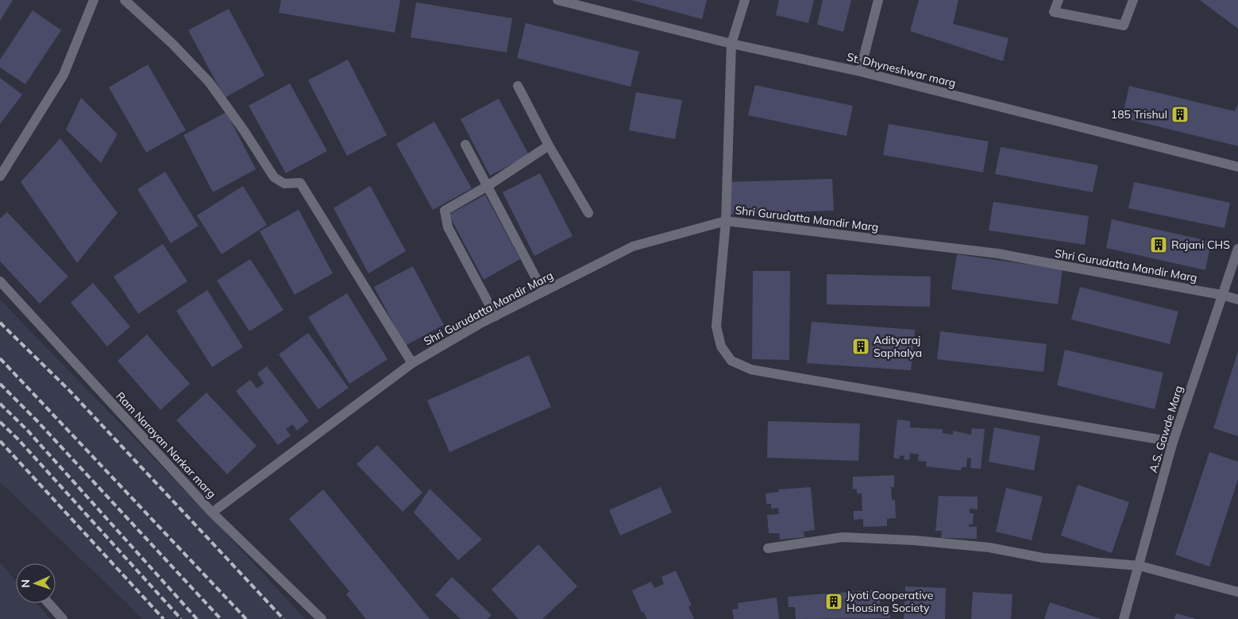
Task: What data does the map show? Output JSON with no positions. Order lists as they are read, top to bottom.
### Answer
{
  "streets": {
    "street": [
      "St. Dhyneshwar marg",
      "Shri Gurudatta Mandir Marg",
      "A.S. Gawde Marg",
      "Ram Narayan Narkar marg"
    ]
  },
  "crossings": [
    ["Shri Gurudatta Mandir Marg", "A.S. Gawde Marg"],
    ["Shri Gurudatta Mandir Marg", "Ram Narayan Narkar marg"]
  ],
  "places": {
    "building": [
      "185 Trishul",
      "Rajani CHS",
      "Adityaraj Saphalya",
      "Jyoti Cooperative Housing Society"
    ]
  },
  "north": "left"
}
